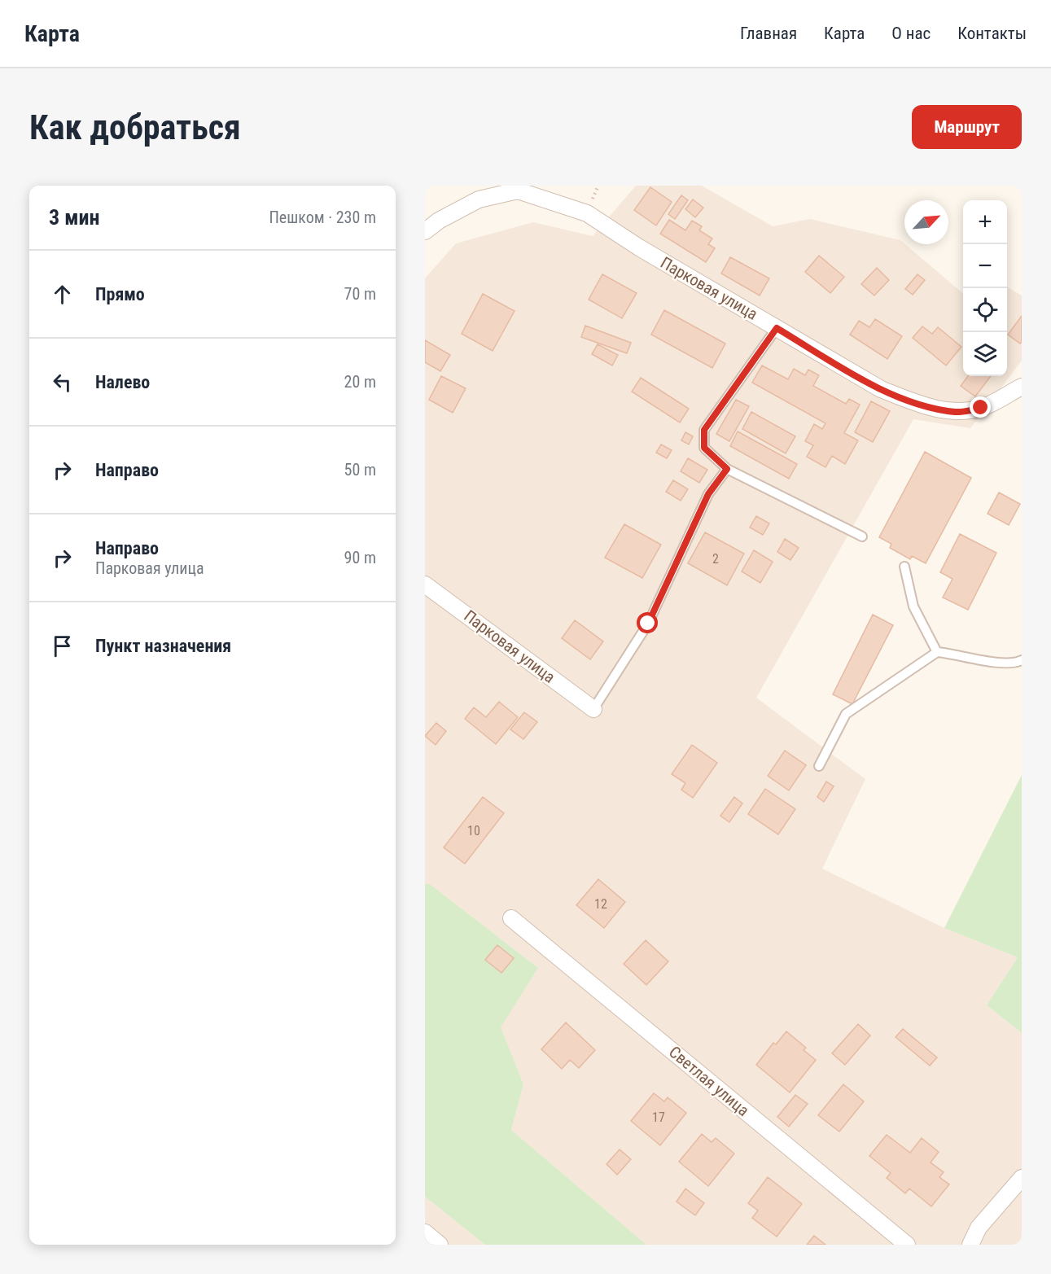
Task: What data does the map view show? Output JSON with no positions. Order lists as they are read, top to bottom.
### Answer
{
  "streets": {
    "street": ["Парковая улица", "Светлая улица"]
  },
  "house_numbers": [
    "2",
    "10",
    "12",
    "17"
  ],
  "north": "top right",
  "page": {
    "header": "Карта",
    "nav": [
      "Главная",
      "Карта",
      "О нас",
      "Контакты"
    ],
    "buttons": "Маршрут",
    "title": "Как добраться",
    "heading": ["3 мин", "Пешком · 230 m"],
    "map_buttons": ["+", "−"],
    "list": [
      ["Прямо", "70 m"],
      ["Налево", "20 m"],
      ["Направо", "50 m"],
      ["Направо", "Парковая улица", "90 m"],
      "Пункт назначения"
    ]
  }
}
